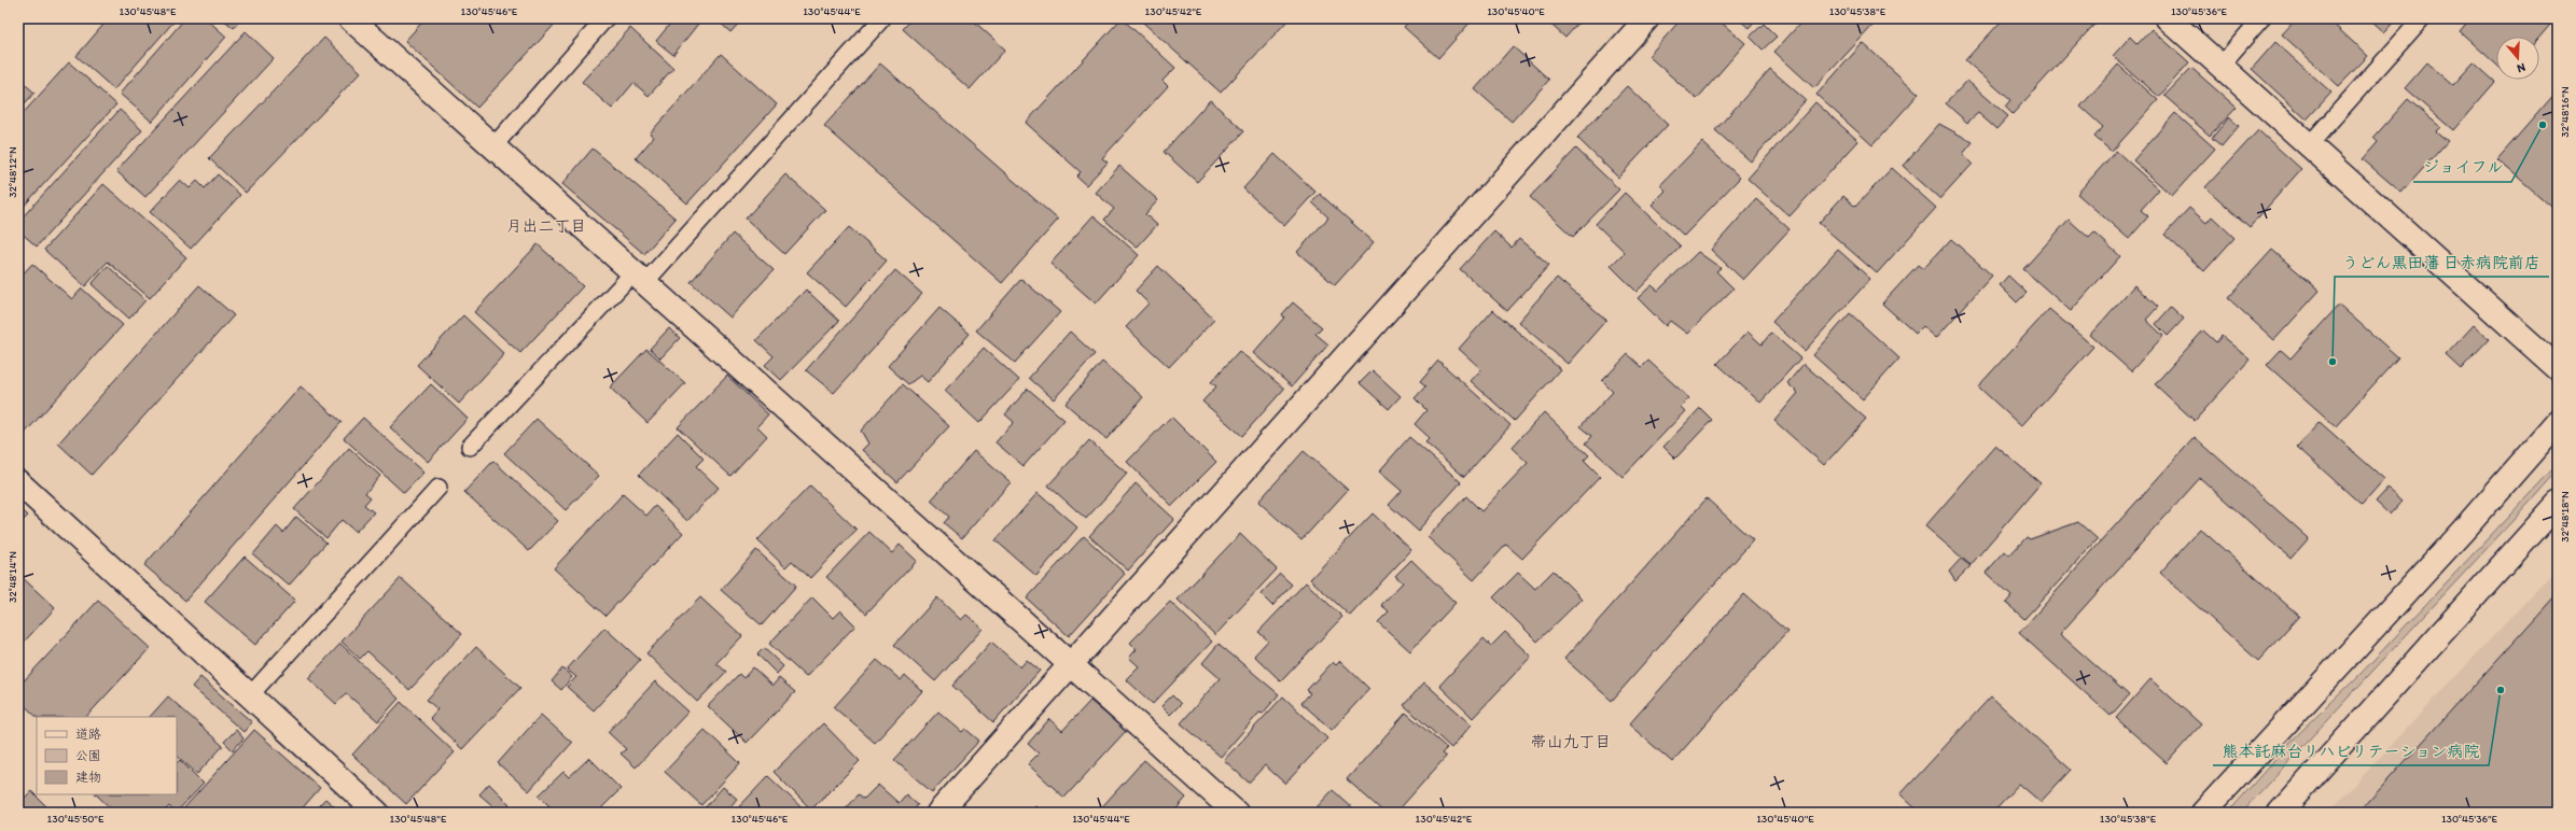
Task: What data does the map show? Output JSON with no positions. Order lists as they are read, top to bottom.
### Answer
{
  "districts": ["月出二丁目", "帯山九丁目"],
  "places": ["ジョイフル", "うどん黒田藩 日赤病院前店", "熊本託麻台リハビリテーション病院"],
  "legend": ["道路", "公園", "建物"],
  "north": "bottom",
  "coordinates": [
    "130°45'48\"E",
    "130°45'46\"E",
    "130°45'44\"E",
    "130°45'42\"E",
    "130°45'40\"E",
    "130°45'38\"E",
    "130°45'36\"E",
    "32°48'16\"N",
    "32°48'12\"N",
    "32°48'18\"N",
    "32°48'14\"N",
    "130°45'50\"E"
  ]
}
